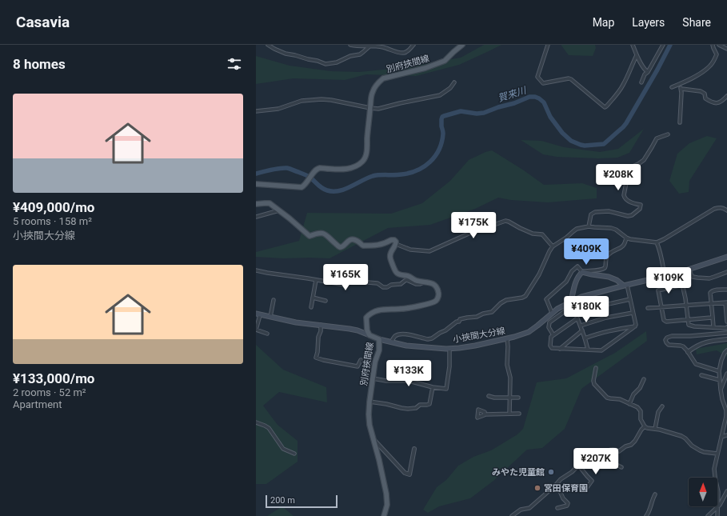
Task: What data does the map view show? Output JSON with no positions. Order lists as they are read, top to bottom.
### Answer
{
  "streets": {
    "main road": ["別府挾間線", "小挾間大分線"]
  },
  "crossings": [
    ["別府挾間線", "小挾間大分線"]
  ],
  "water": ["賀来川"],
  "places": ["みやた児童館", "宮田保育園"],
  "scale_bar": "200 m",
  "north": "top",
  "page": {
    "header": "Casavia",
    "nav": ["Map", "Layers", "Share"],
    "heading": "8 homes",
    "list": [
      {
        "name": "¥409,000/mo",
        "note": "5 rooms · 158 m² · 小挾間大分線"
      },
      {
        "name": "¥133,000/mo",
        "note": "2 rooms · 52 m² · Apartment"
      }
    ],
    "price": [
      "¥208K",
      "¥175K",
      "¥409K",
      "¥165K",
      "¥109K",
      "¥180K",
      "¥133K",
      "¥207K"
    ],
    "scale": "200 m"
  }
}
